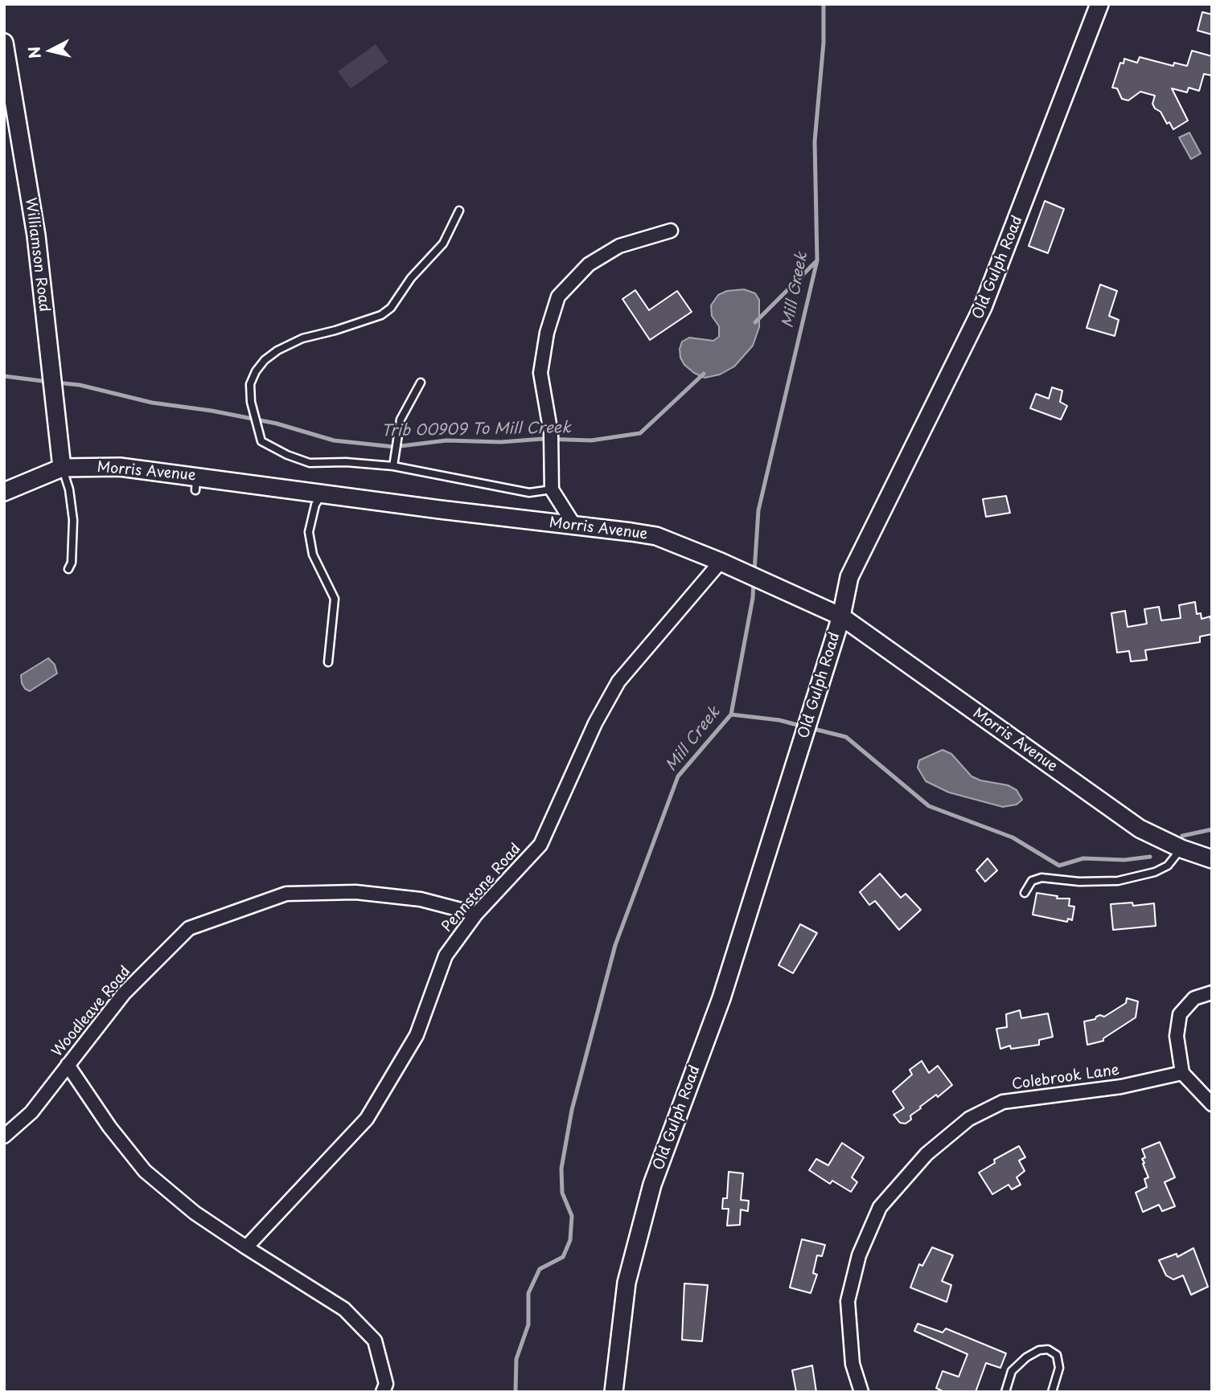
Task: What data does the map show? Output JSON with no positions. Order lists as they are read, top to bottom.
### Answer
{
  "streets": {
    "street": [
      "Williamson Road",
      "Old Gulph Road",
      "Morris Avenue",
      "Pennstone Road",
      "Woodleave Road",
      "Colebrook Lane"
    ]
  },
  "crossings": [
    ["Williamson Road", "Morris Avenue"],
    ["Old Gulph Road", "Morris Avenue"],
    ["Morris Avenue", "Pennstone Road"],
    ["Pennstone Road", "Woodleave Road"]
  ],
  "water": ["Mill Creek", "Trib 00909 To Mill Creek"],
  "north": "left"
}
